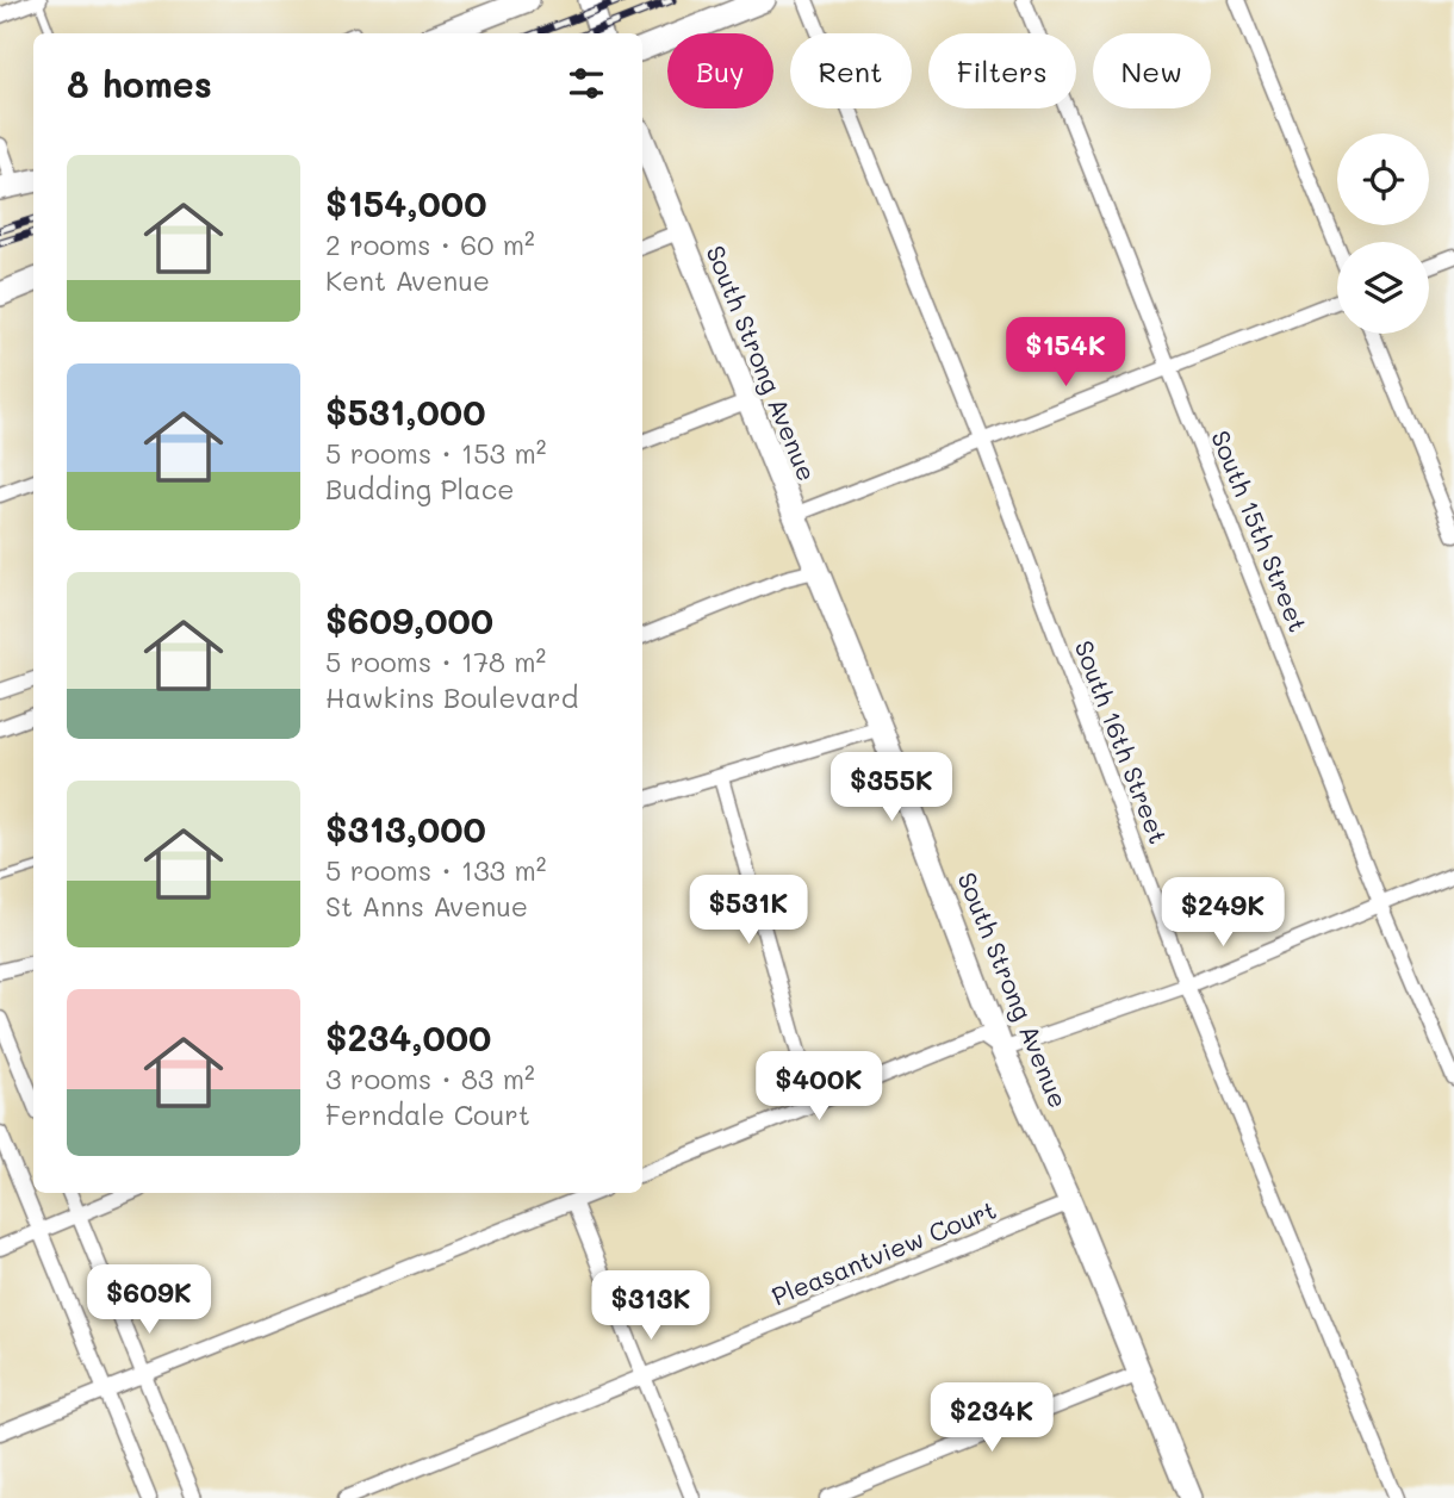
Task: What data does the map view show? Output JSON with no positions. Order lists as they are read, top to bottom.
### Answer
{
  "streets": {
    "street": [
      "South Strong Avenue",
      "South 15th Street",
      "South 16th Street",
      "Pleasantview Court"
    ]
  },
  "crossings": [
    ["South Strong Avenue", "Pleasantview Court"]
  ],
  "page": {
    "chip": [
      "Buy",
      "Rent",
      "Filters",
      "New"
    ],
    "heading": "8 homes",
    "list": [
      {
        "name": "$154,000",
        "note": "2 rooms · 60 m² · Kent Avenue"
      },
      {
        "name": "$531,000",
        "note": "5 rooms · 153 m² · Budding Place"
      },
      {
        "name": "$609,000",
        "note": "5 rooms · 178 m² · Hawkins Boulevard"
      },
      {
        "name": "$313,000",
        "note": "5 rooms · 133 m² · St Anns Avenue"
      },
      {
        "name": "$234,000",
        "note": "3 rooms · 83 m² · Ferndale Court"
      }
    ],
    "price": [
      "$154K",
      "$355K",
      "$531K",
      "$249K",
      "$400K",
      "$609K",
      "$313K",
      "$234K"
    ]
  }
}
